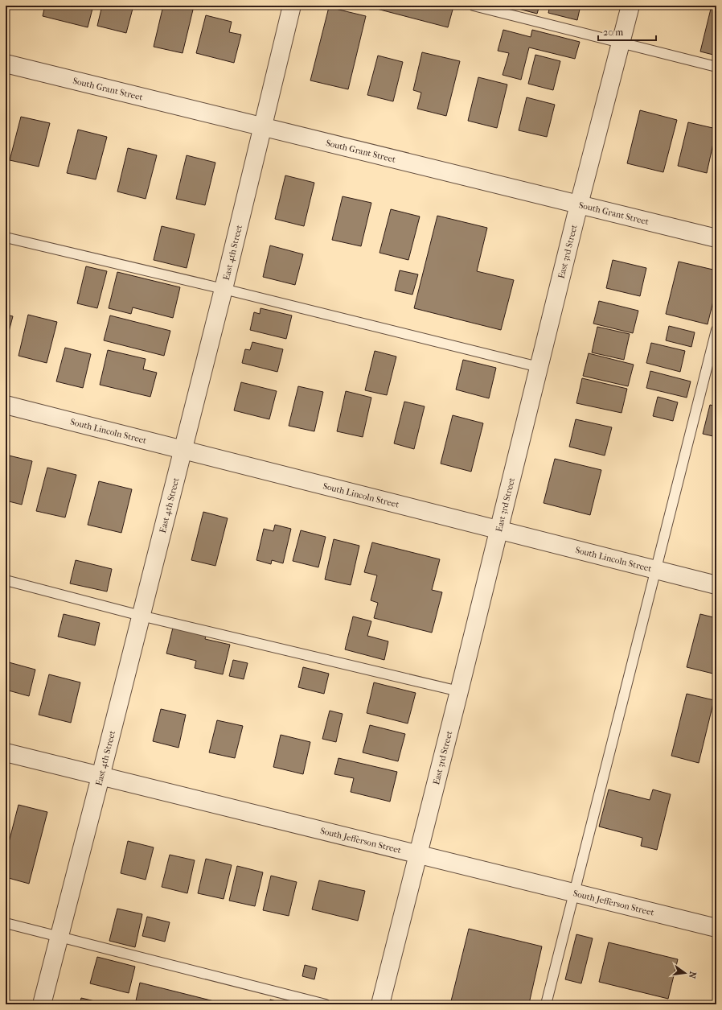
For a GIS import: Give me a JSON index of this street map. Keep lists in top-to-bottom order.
{
  "streets": {
    "street": [
      "South Grant Street",
      "East 3rd Street",
      "East 4th Street",
      "South Lincoln Street",
      "South Jefferson Street"
    ]
  },
  "crossings": [
    ["South Grant Street", "East 3rd Street"],
    ["South Grant Street", "East 4th Street"],
    ["East 3rd Street", "South Lincoln Street"],
    ["East 3rd Street", "South Jefferson Street"],
    ["East 4th Street", "South Lincoln Street"],
    ["East 4th Street", "South Jefferson Street"]
  ],
  "scale_bar": "20 m",
  "north": "right"
}
